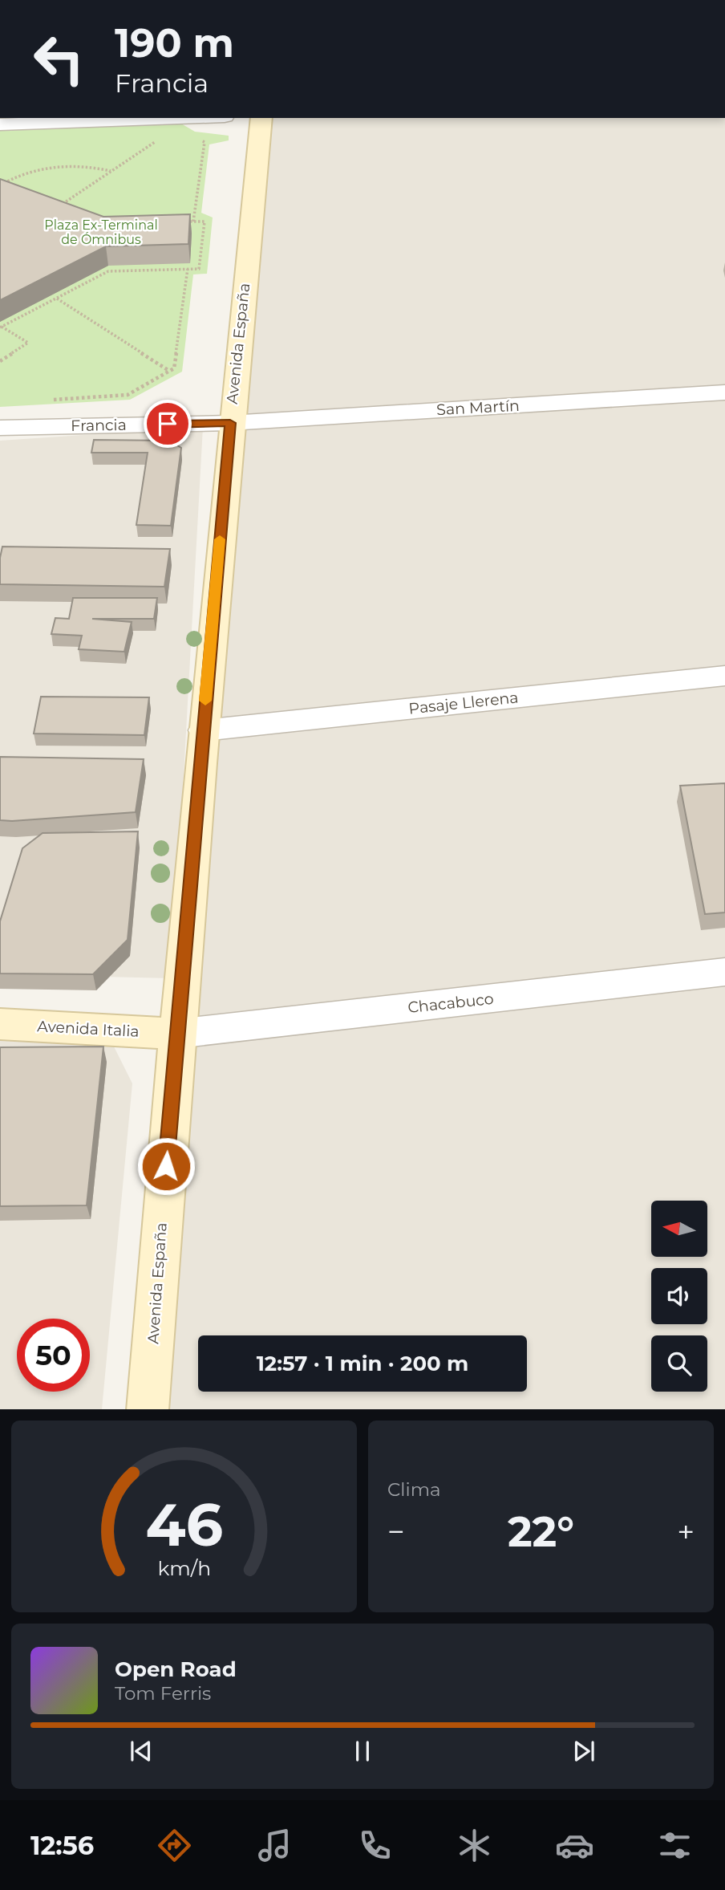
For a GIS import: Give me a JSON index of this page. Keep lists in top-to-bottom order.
{
  "streets": {
    "main road": ["Avenida España", "Avenida Italia"],
    "street": [
      "San Martín",
      "Francia",
      "Pasaje Llerena",
      "Chacabuco"
    ]
  },
  "crossings": [
    ["Avenida España", "San Martín"],
    ["Avenida España", "Francia"],
    ["Avenida España", "Pasaje Llerena"],
    ["Avenida España", "Chacabuco"],
    ["Avenida España", "Avenida Italia"],
    ["San Martín", "Francia"],
    ["Chacabuco", "Avenida Italia"]
  ],
  "parks": ["Plaza Ex-Terminal de Ómnibus"],
  "north": "left",
  "page": {
    "turn": ["190 m", "Francia"],
    "limit": "50",
    "trip": "12:57 · 1 min · 200 m",
    "tile": "Clima",
    "heat": ["−", "22°", "+"],
    "song": ["Open Road", "Tom Ferris"],
    "tabs": "12:56",
    "gauge": ["46", "km/h"]
  }
}
